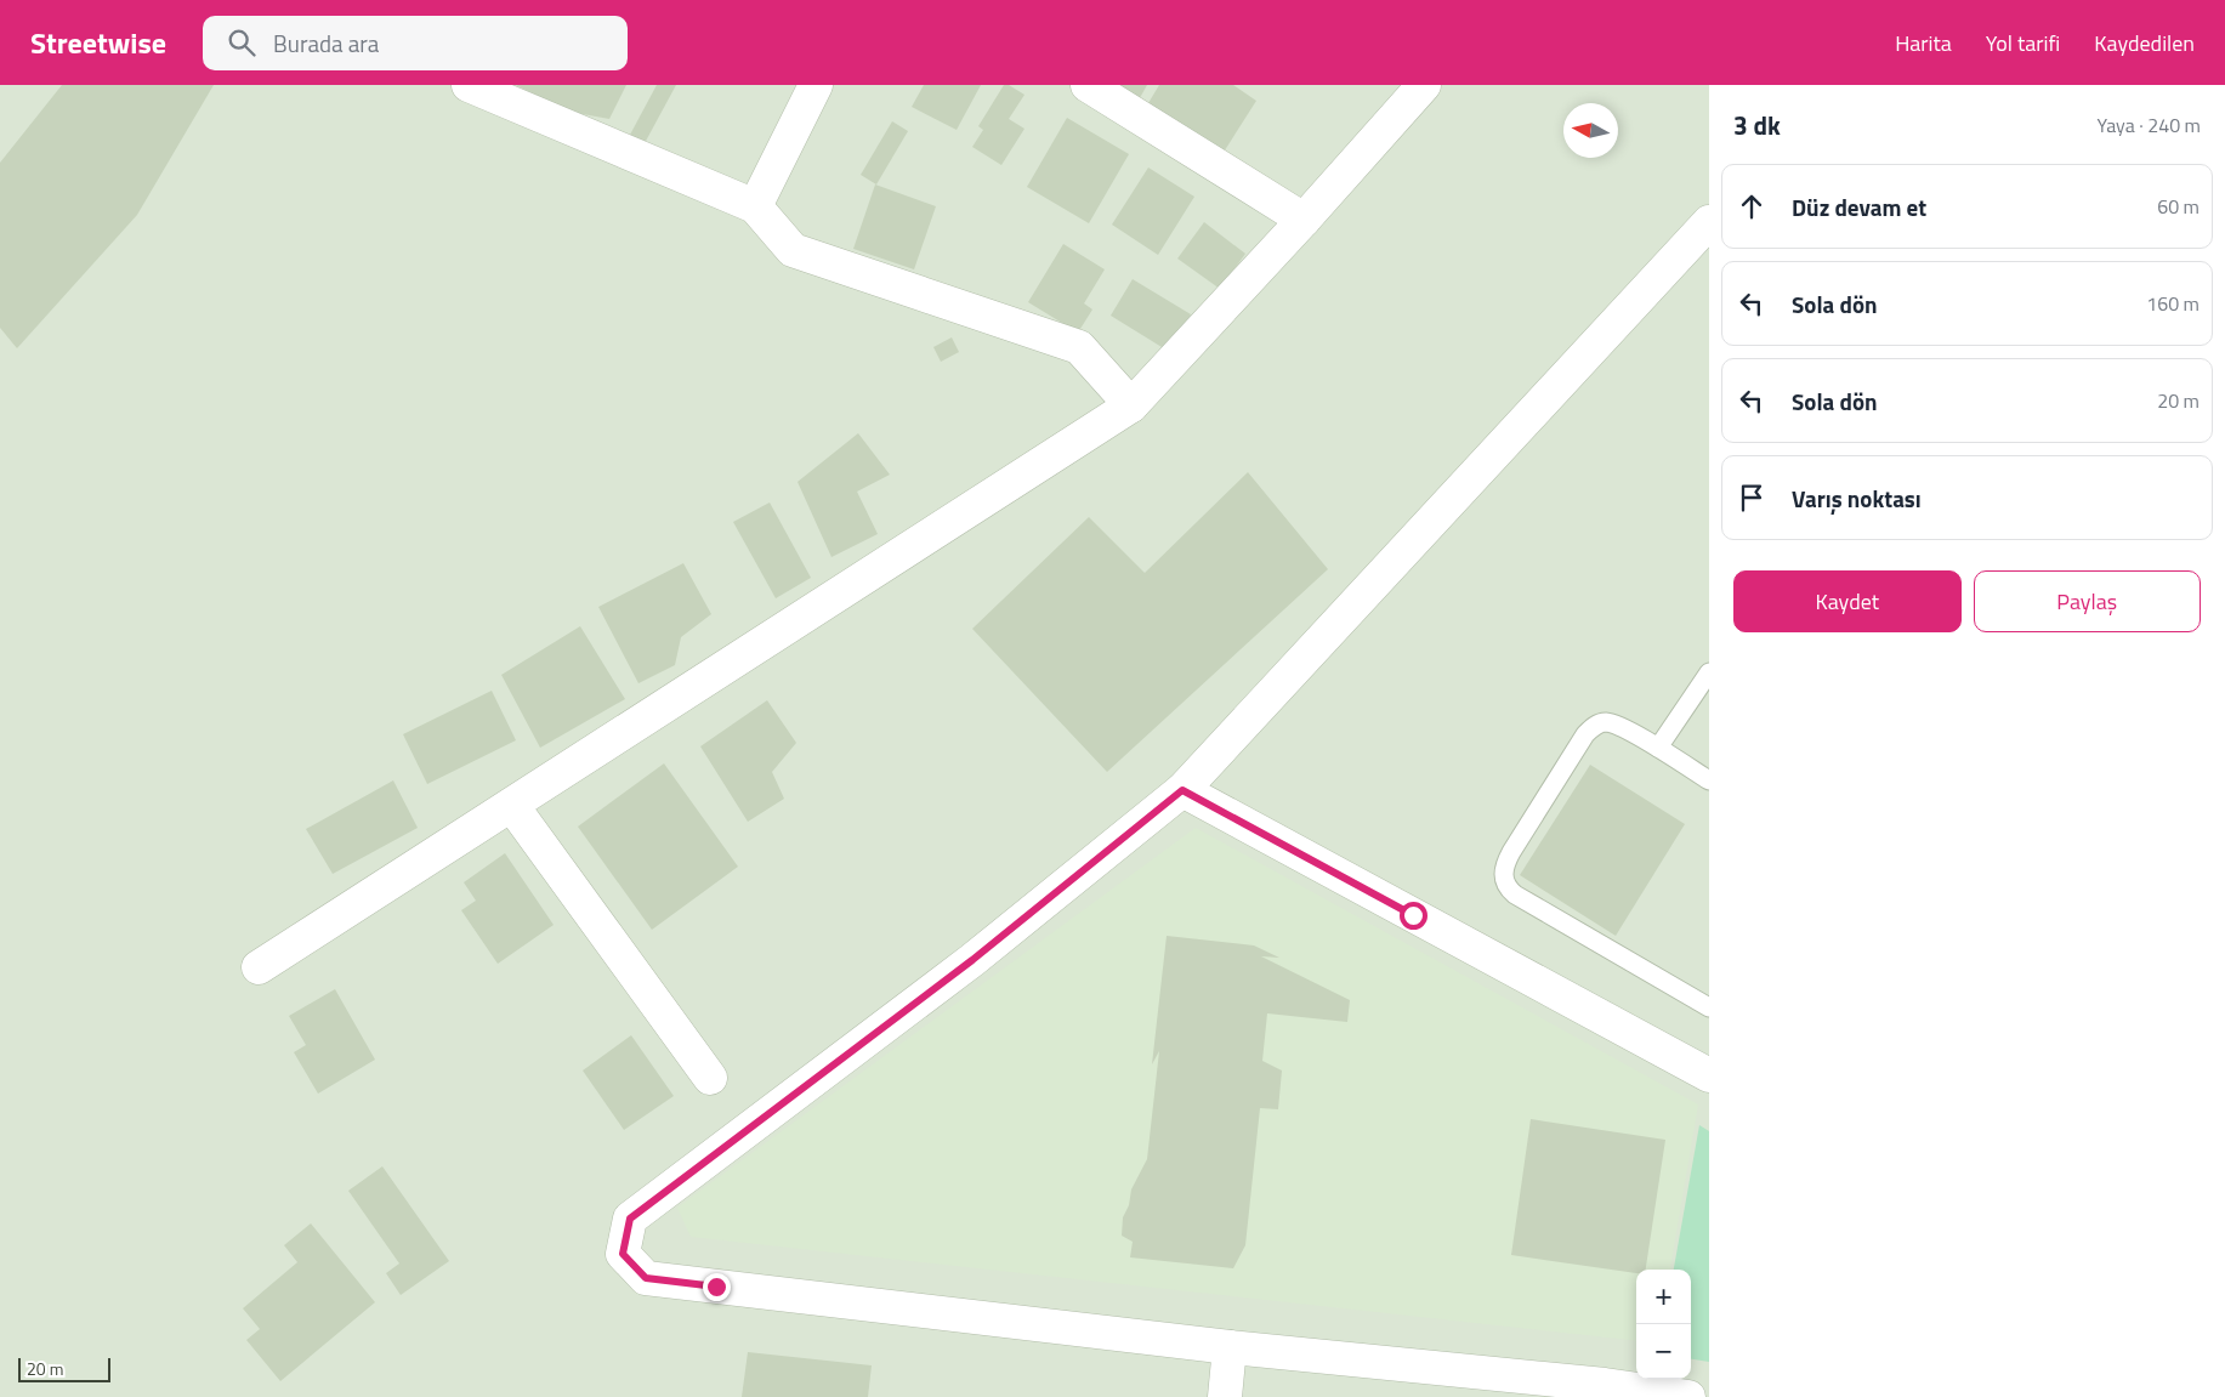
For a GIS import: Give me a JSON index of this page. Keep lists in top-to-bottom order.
{
  "scale_bar": "20 m",
  "north": "left",
  "page": {
    "header": "Streetwise",
    "search": "Burada ara",
    "nav": ["Harita", "Yol tarifi", "Kaydedilen"],
    "heading": ["3 dk", "Yaya · 240 m"],
    "list": [
      ["Düz devam et", "60 m"],
      ["Sola dön", "160 m"],
      ["Sola dön", "20 m"],
      "Varış noktası"
    ],
    "buttons": ["Kaydet", "Paylaş"],
    "map_buttons": ["+", "−"],
    "scale": "20 m"
  }
}
